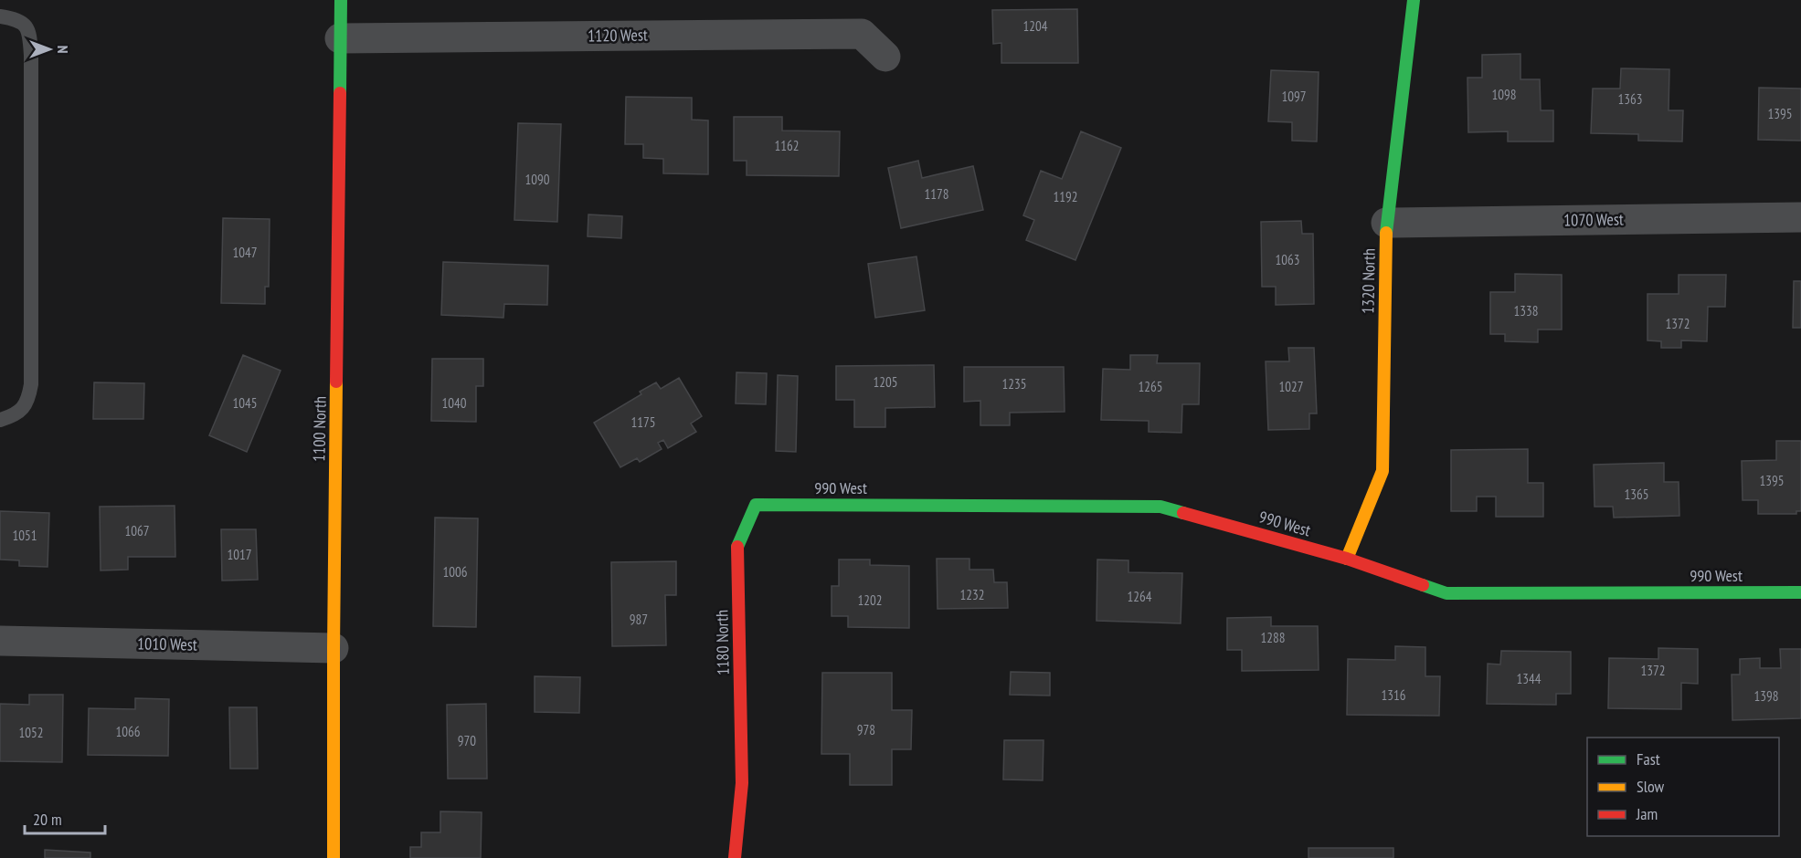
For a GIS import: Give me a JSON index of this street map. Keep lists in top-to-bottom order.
{
  "streets": {
    "street": [
      "1120 West",
      "1070 West",
      "1320 North",
      "1100 North",
      "990 West",
      "1180 North",
      "1010 West"
    ]
  },
  "crossings": [
    ["1120 West", "1100 North"],
    ["1070 West", "1320 North"],
    ["1320 North", "990 West"],
    ["1100 North", "1010 West"],
    ["990 West", "1180 North"]
  ],
  "house_numbers": [
    "1204",
    "1098",
    "1097",
    "1363",
    "1395",
    "1162",
    "1090",
    "1178",
    "1192",
    "1047",
    "1063",
    "1338",
    "1372",
    "1205",
    "1235",
    "1265",
    "1027",
    "1045",
    "1040",
    "1175",
    "1395",
    "1365",
    "1067",
    "1051",
    "1017",
    "1006",
    "1232",
    "1264",
    "1202",
    "987",
    "1288",
    "1372",
    "1344",
    "1316",
    "1398",
    "978",
    "1066",
    "1052",
    "970"
  ],
  "legend": ["Fast", "Slow", "Jam"],
  "scale_bar": "20 m",
  "north": "right"
}
